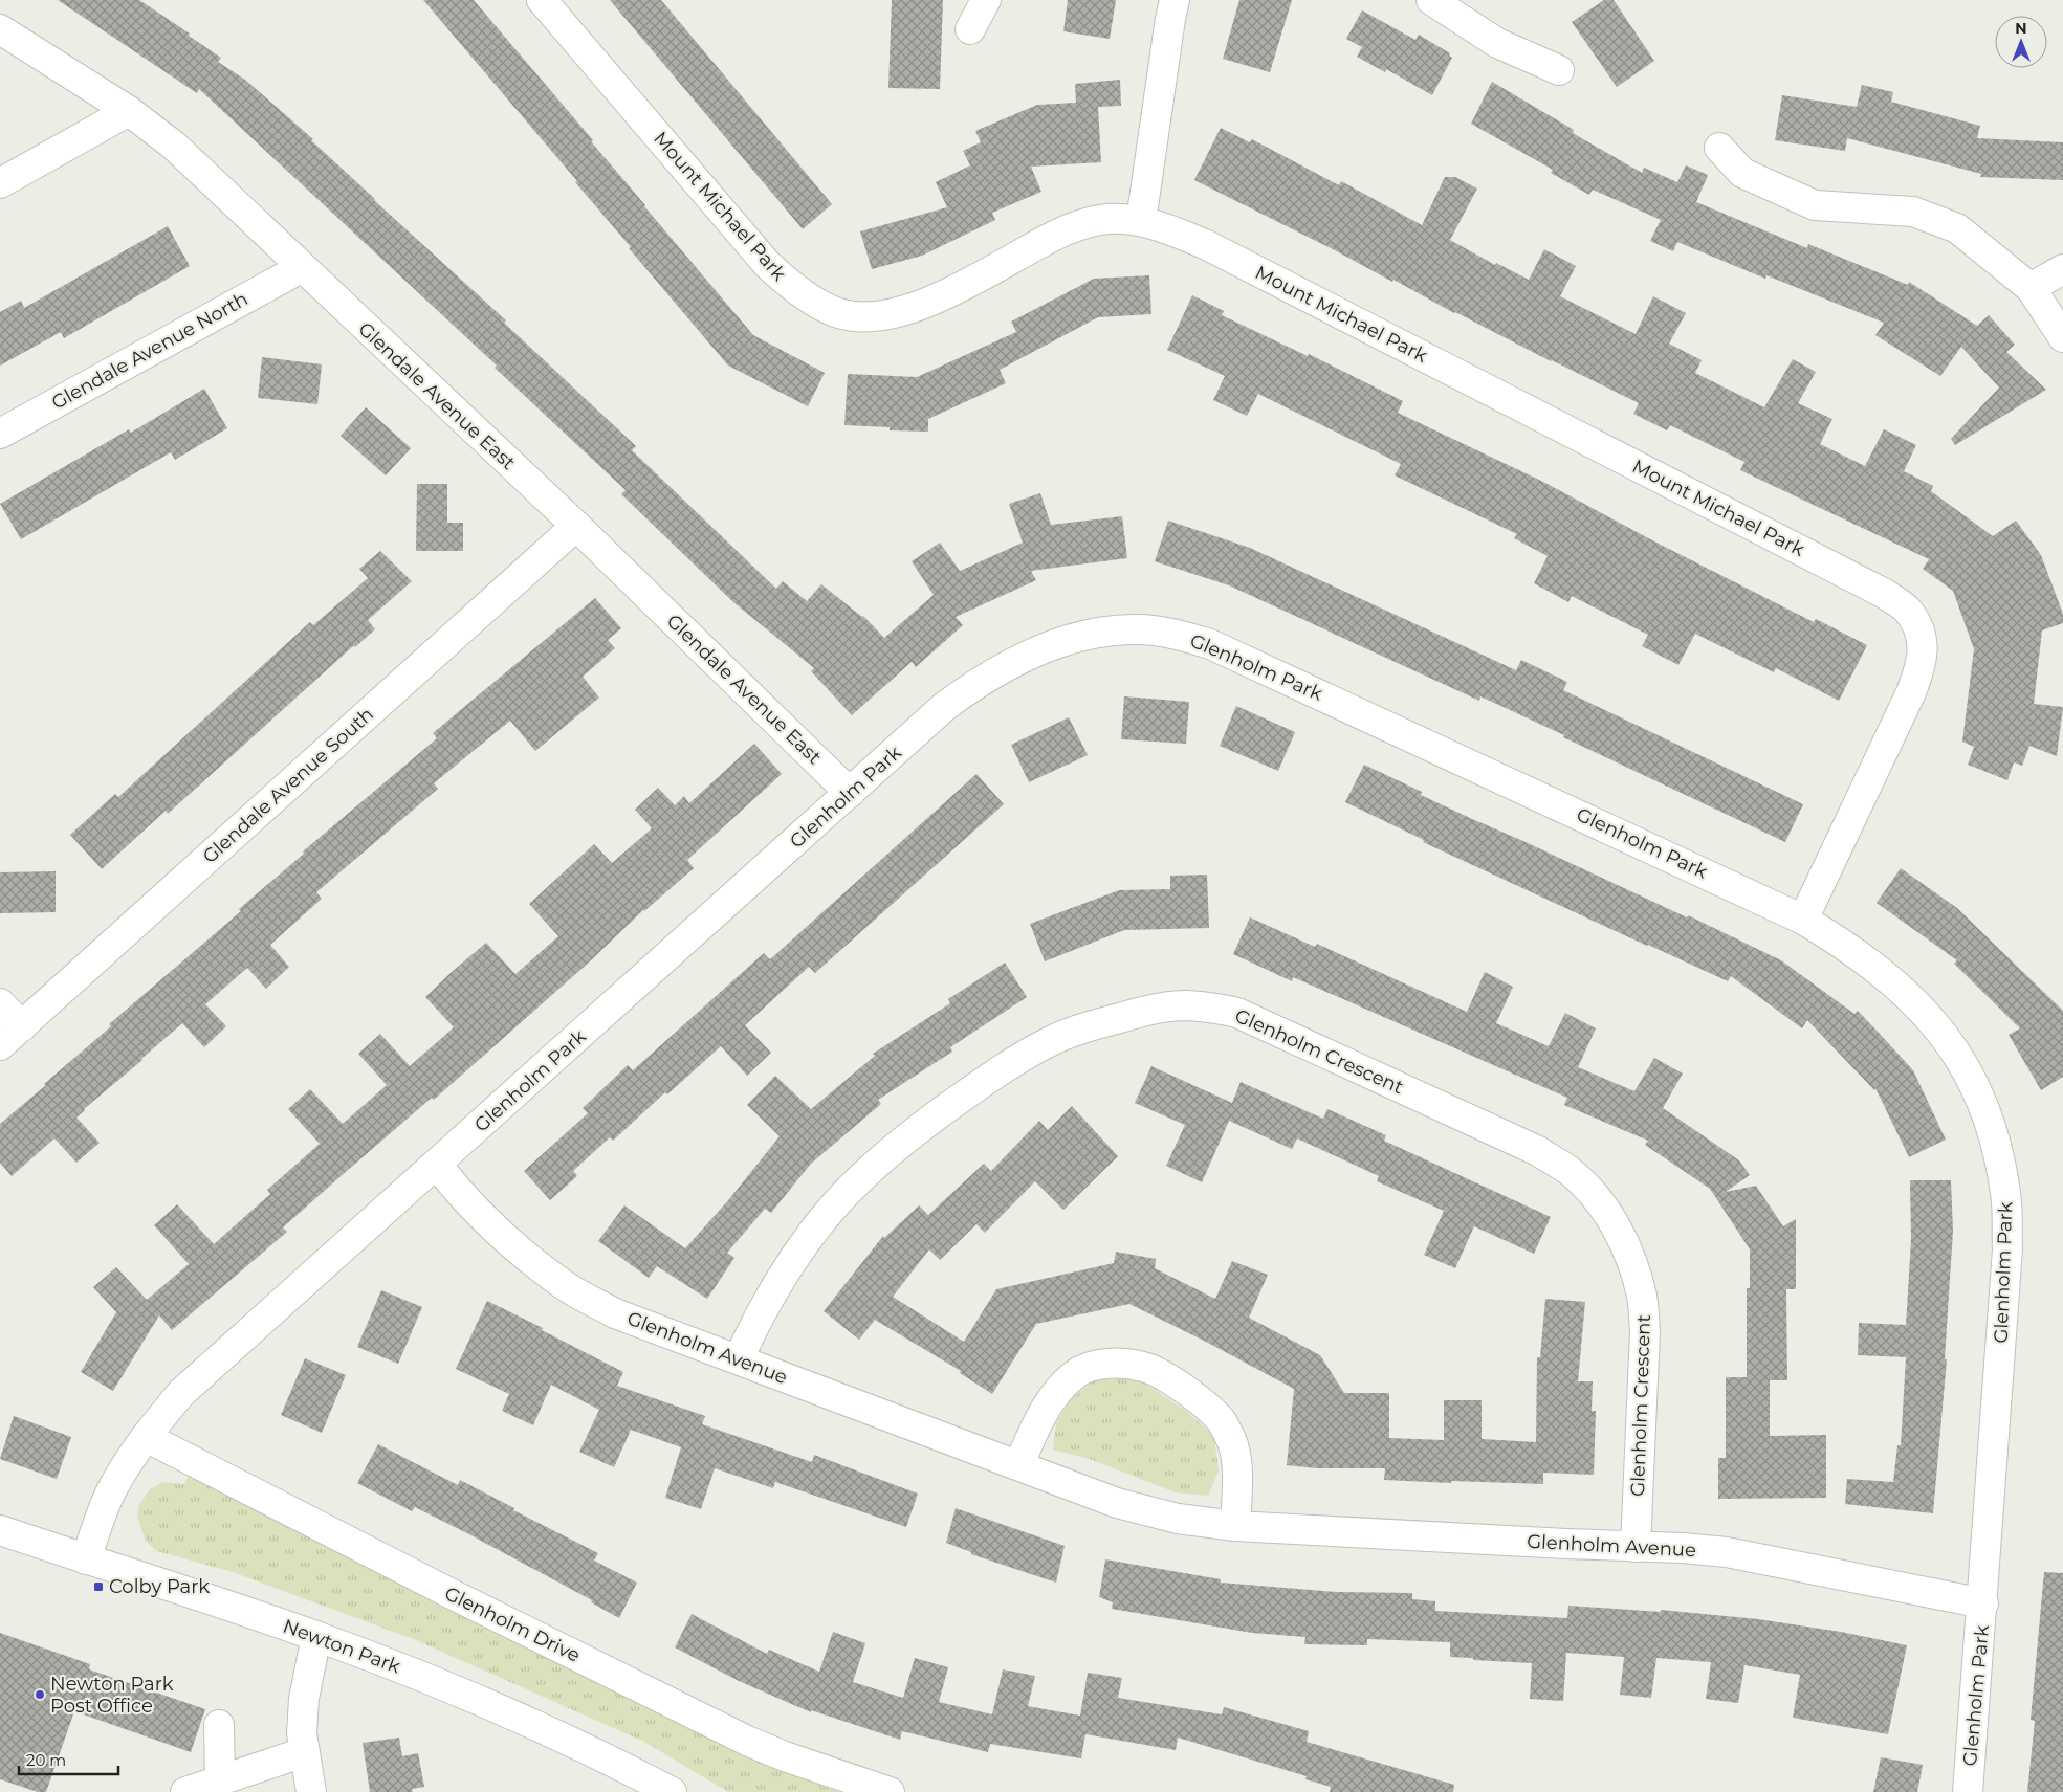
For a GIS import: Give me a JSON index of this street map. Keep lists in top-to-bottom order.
{
  "streets": {
    "street": [
      "Mount Michael Park",
      "Glendale Avenue North",
      "Glendale Avenue East",
      "Glenholm Park",
      "Glendale Avenue South",
      "Glenholm Crescent",
      "Glenholm Avenue",
      "Glenholm Drive",
      "Newton Park"
    ]
  },
  "crossings": [
    ["Mount Michael Park", "Glenholm Park"],
    ["Glendale Avenue North", "Glendale Avenue East"],
    ["Glendale Avenue East", "Glenholm Park"],
    ["Glendale Avenue East", "Glendale Avenue South"],
    ["Glenholm Park", "Glenholm Avenue"],
    ["Glenholm Park", "Glenholm Drive"],
    ["Glenholm Park", "Newton Park"],
    ["Glenholm Crescent", "Glenholm Avenue"]
  ],
  "places": {
    "transit": ["Colby Park"],
    "other": ["Newton Park Post Office"]
  },
  "scale_bar": "20 m",
  "north": "top"
}
